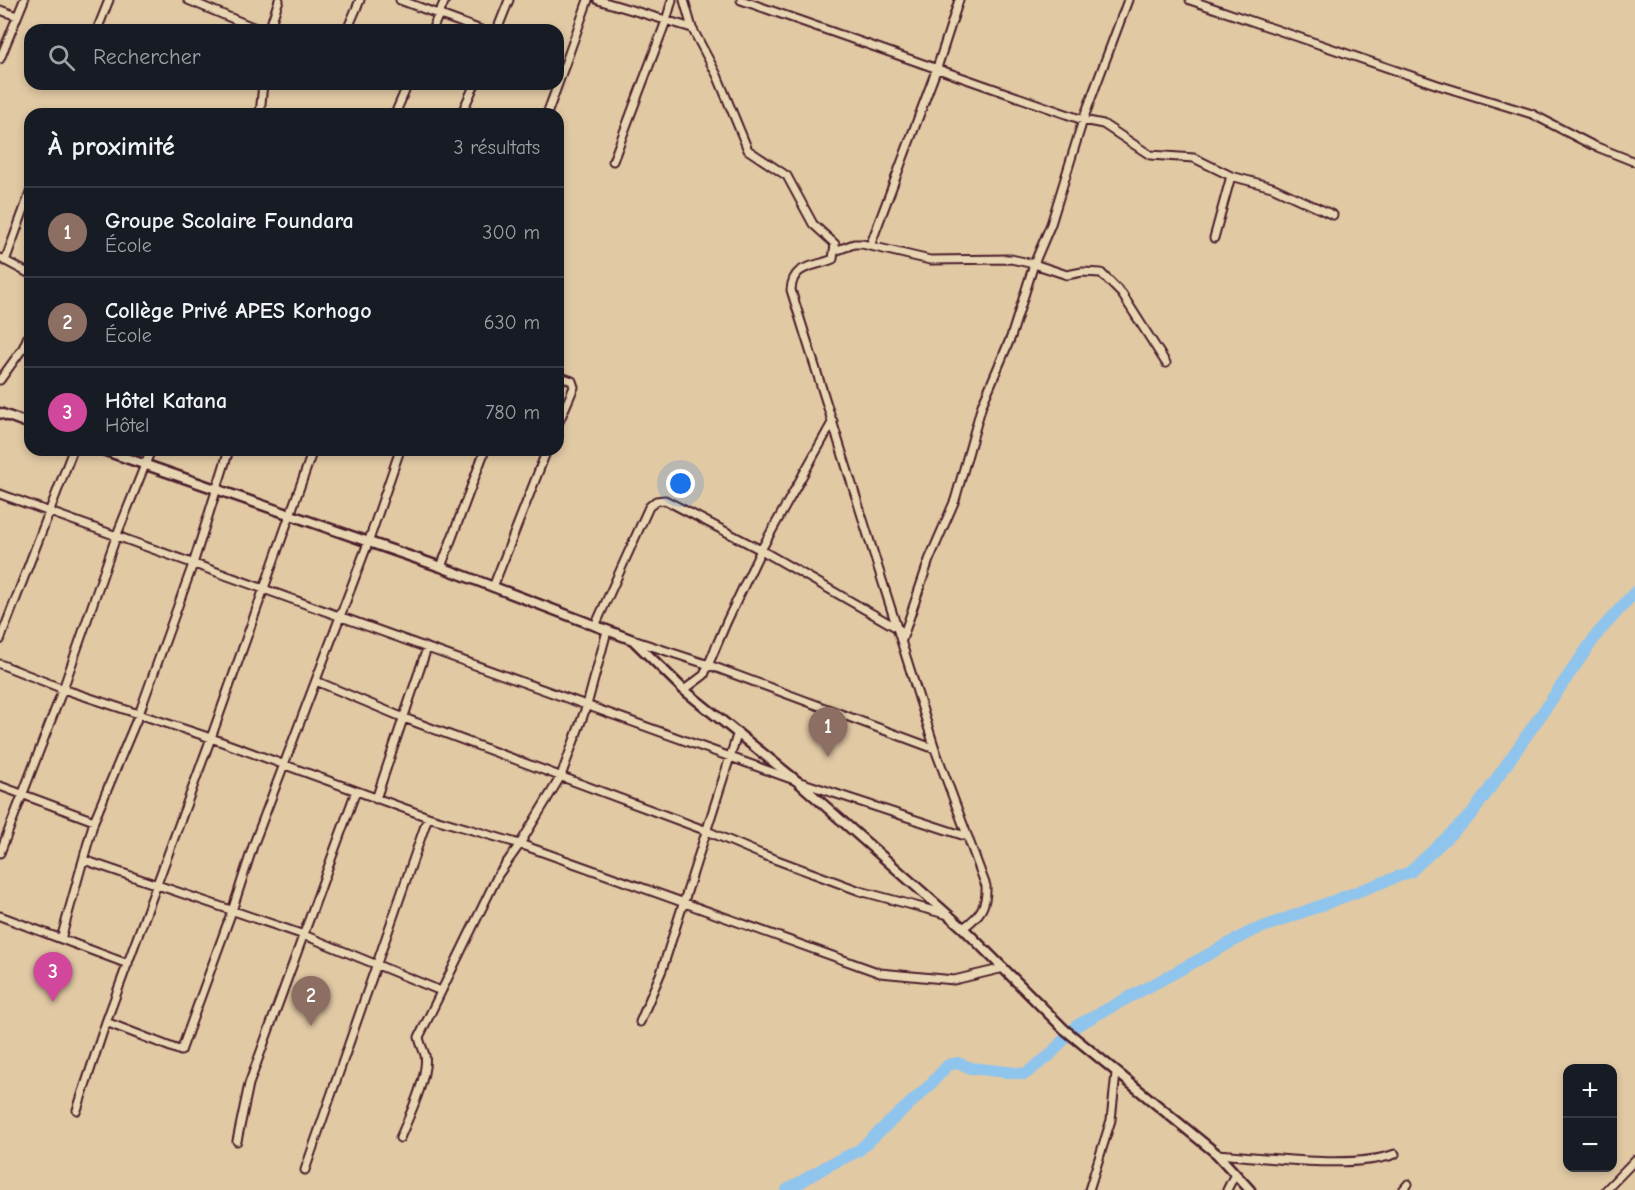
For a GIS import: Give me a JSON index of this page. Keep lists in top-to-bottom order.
{
  "page": {
    "search": "Rechercher",
    "heading": ["À proximité", "3 résultats"],
    "list": [
      {
        "mark": "1",
        "name": "Groupe Scolaire Foundara",
        "note": "École",
        "value": "300 m"
      },
      {
        "mark": "2",
        "name": "Collège Privé APES Korhogo",
        "note": "École",
        "value": "630 m"
      },
      {
        "mark": "3",
        "name": "Hôtel Katana",
        "note": "Hôtel",
        "value": "780 m"
      }
    ],
    "pins": ["1", "3", "2"],
    "map_buttons": ["+", "−"]
  }
}
